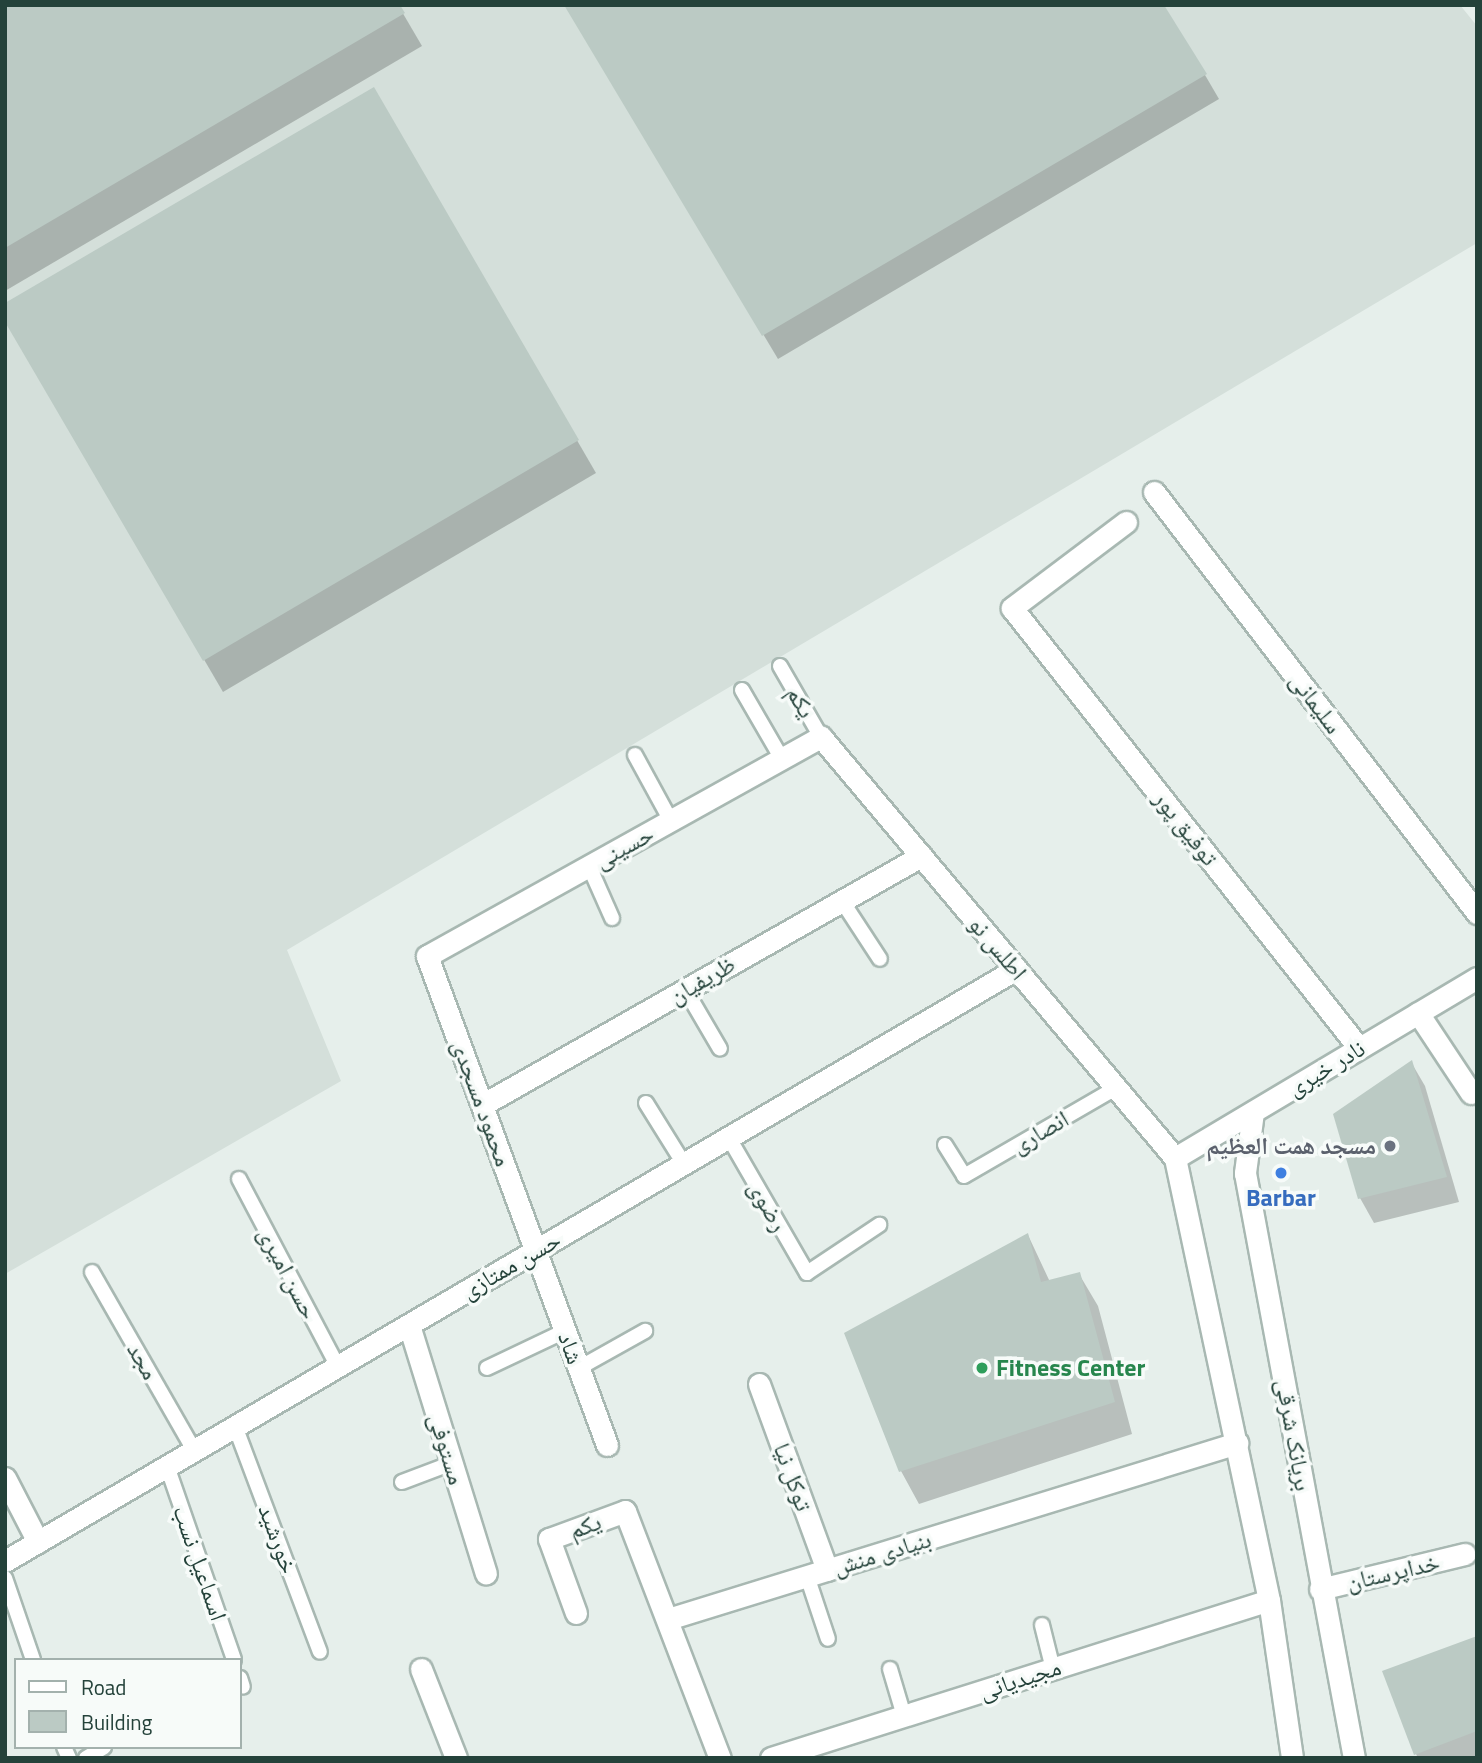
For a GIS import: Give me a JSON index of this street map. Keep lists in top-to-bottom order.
{
  "streets": {
    "street": [
      "یکم",
      "سلیمانی",
      "توفیق پور",
      "حسینی",
      "اطلس نو",
      "ظریفیان",
      "نادر خیری",
      "محمود مسجدی",
      "حسن ممتازی",
      "شاد",
      "بریانک شرقی",
      "مستوفی",
      "توکل نیا",
      "بنیادی منش",
      "خداپرستان",
      "مجیدیانی"
    ],
    "lane": [
      "انصاری",
      "رضوی",
      "حسن امیری",
      "مجد",
      "خورشید",
      "اسماعیل نسب"
    ]
  },
  "crossings": [
    ["یکم", "حسینی"],
    ["یکم", "اطلس نو"],
    ["یکم", "بنیادی منش"],
    ["توفیق پور", "نادر خیری"],
    ["حسینی", "اطلس نو"],
    ["حسینی", "محمود مسجدی"],
    ["اطلس نو", "ظریفیان"],
    ["اطلس نو", "نادر خیری"],
    ["اطلس نو", "انصاری"],
    ["اطلس نو", "حسن ممتازی"],
    ["ظریفیان", "محمود مسجدی"],
    ["نادر خیری", "بریانک شرقی"],
    ["محمود مسجدی", "حسن ممتازی"],
    ["محمود مسجدی", "شاد"],
    ["رضوی", "حسن ممتازی"],
    ["حسن ممتازی", "حسن امیری"],
    ["حسن ممتازی", "شاد"],
    ["حسن ممتازی", "مجد"],
    ["حسن ممتازی", "مستوفی"],
    ["حسن ممتازی", "خورشید"],
    ["حسن ممتازی", "اسماعیل نسب"],
    ["بریانک شرقی", "خداپرستان"],
    ["توکل نیا", "بنیادی منش"]
  ],
  "places": ["مسجد همت العظیم", "Barbar", "Fitness Center"],
  "legend": ["Road", "Building"]
}
